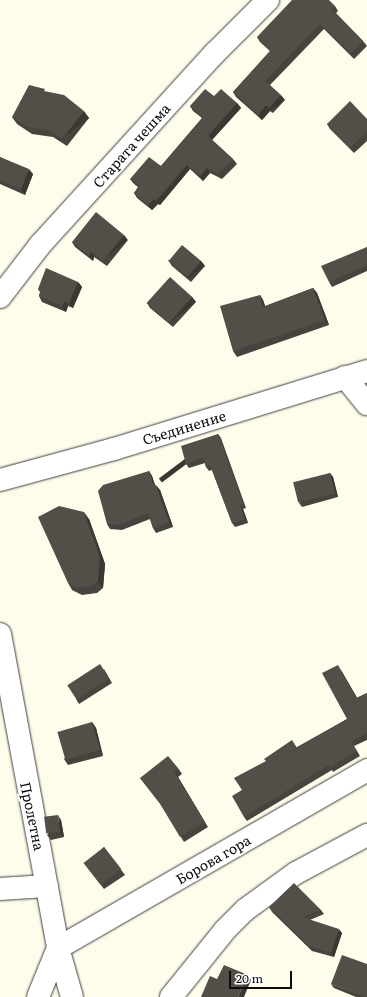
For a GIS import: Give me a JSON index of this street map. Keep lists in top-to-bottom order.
{
  "streets": {
    "street": [
      "Старата чешма",
      "Съединение",
      "Пролетна",
      "Борова гора"
    ]
  },
  "crossings": [
    ["Пролетна", "Борова гора"]
  ],
  "scale_bar": "20 m"
}
